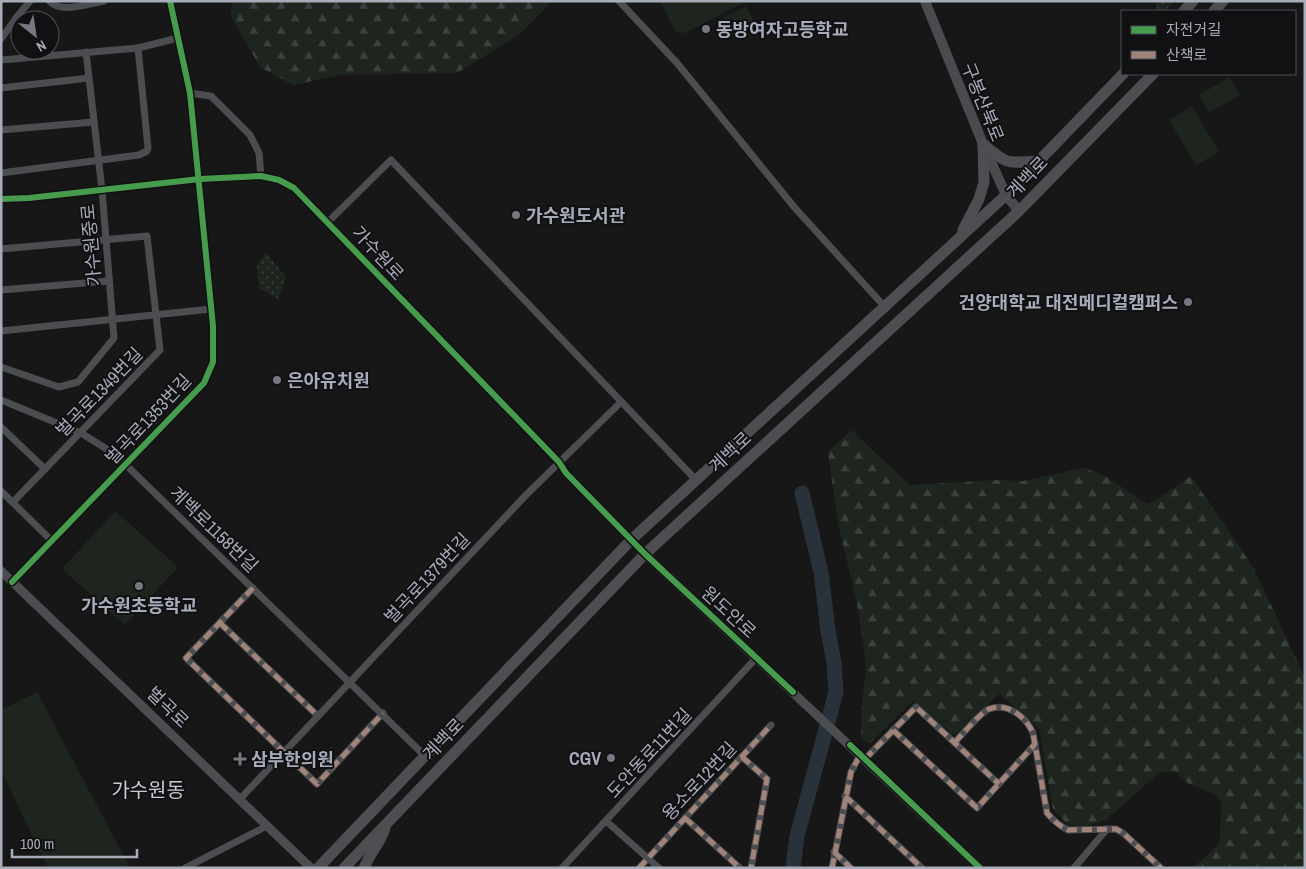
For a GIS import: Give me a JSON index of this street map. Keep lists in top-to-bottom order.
{
  "streets": {
    "main road": ["구봉산북로", "계백로"],
    "street": [
      "가수원중로",
      "가수원로",
      "벌곡로1349번길",
      "벌곡로1353번길",
      "계백로1158번길",
      "벌곡로1379번길",
      "원도안로",
      "벌곡로",
      "도안동로11번길",
      "용소로12번길"
    ]
  },
  "crossings": [
    ["구봉산북로", "계백로"],
    ["계백로", "가수원로"],
    ["계백로", "계백로1158번길"],
    ["계백로", "원도안로"],
    ["가수원중로", "가수원로"],
    ["가수원중로", "벌곡로1349번길"],
    ["가수원로", "벌곡로1353번길"],
    ["가수원로", "벌곡로1379번길"],
    ["가수원로", "원도안로"],
    ["벌곡로1349번길", "계백로1158번길"],
    ["벌곡로1353번길", "계백로1158번길"],
    ["벌곡로1353번길", "벌곡로"],
    ["계백로1158번길", "벌곡로1379번길"],
    ["벌곡로1379번길", "벌곡로"],
    ["원도안로", "도안동로11번길"]
  ],
  "districts": ["가수원동"],
  "places": {
    "other": [
      "동방여자고등학교",
      "가수원도서관",
      "건양대학교 대전메디컬캠퍼스",
      "은아유치원",
      "가수원초등학교",
      "CGV"
    ],
    "health": ["삼부한의원"]
  },
  "legend": ["자전거길", "산책로"],
  "scale_bar": "100 m",
  "north": "bottom right"
}
